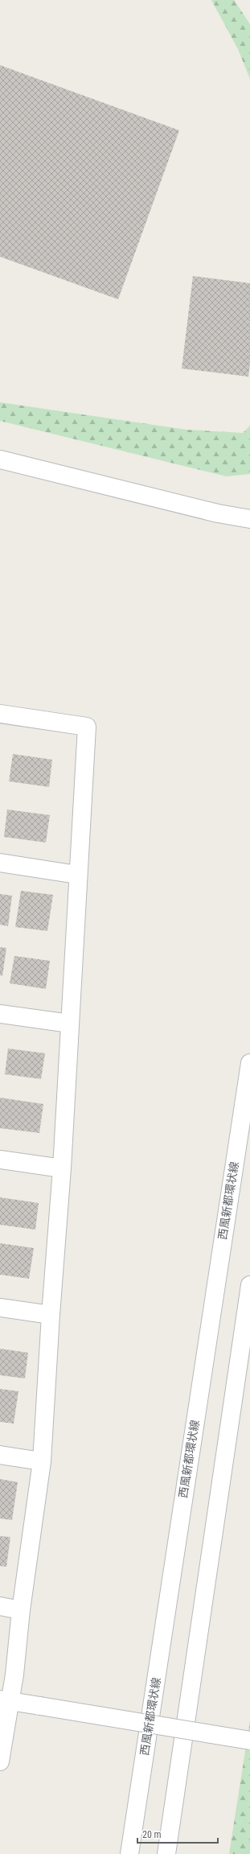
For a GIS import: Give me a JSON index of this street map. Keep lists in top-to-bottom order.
{
  "streets": {
    "street": ["西風新都環状線"]
  },
  "scale_bar": "20 m"
}
